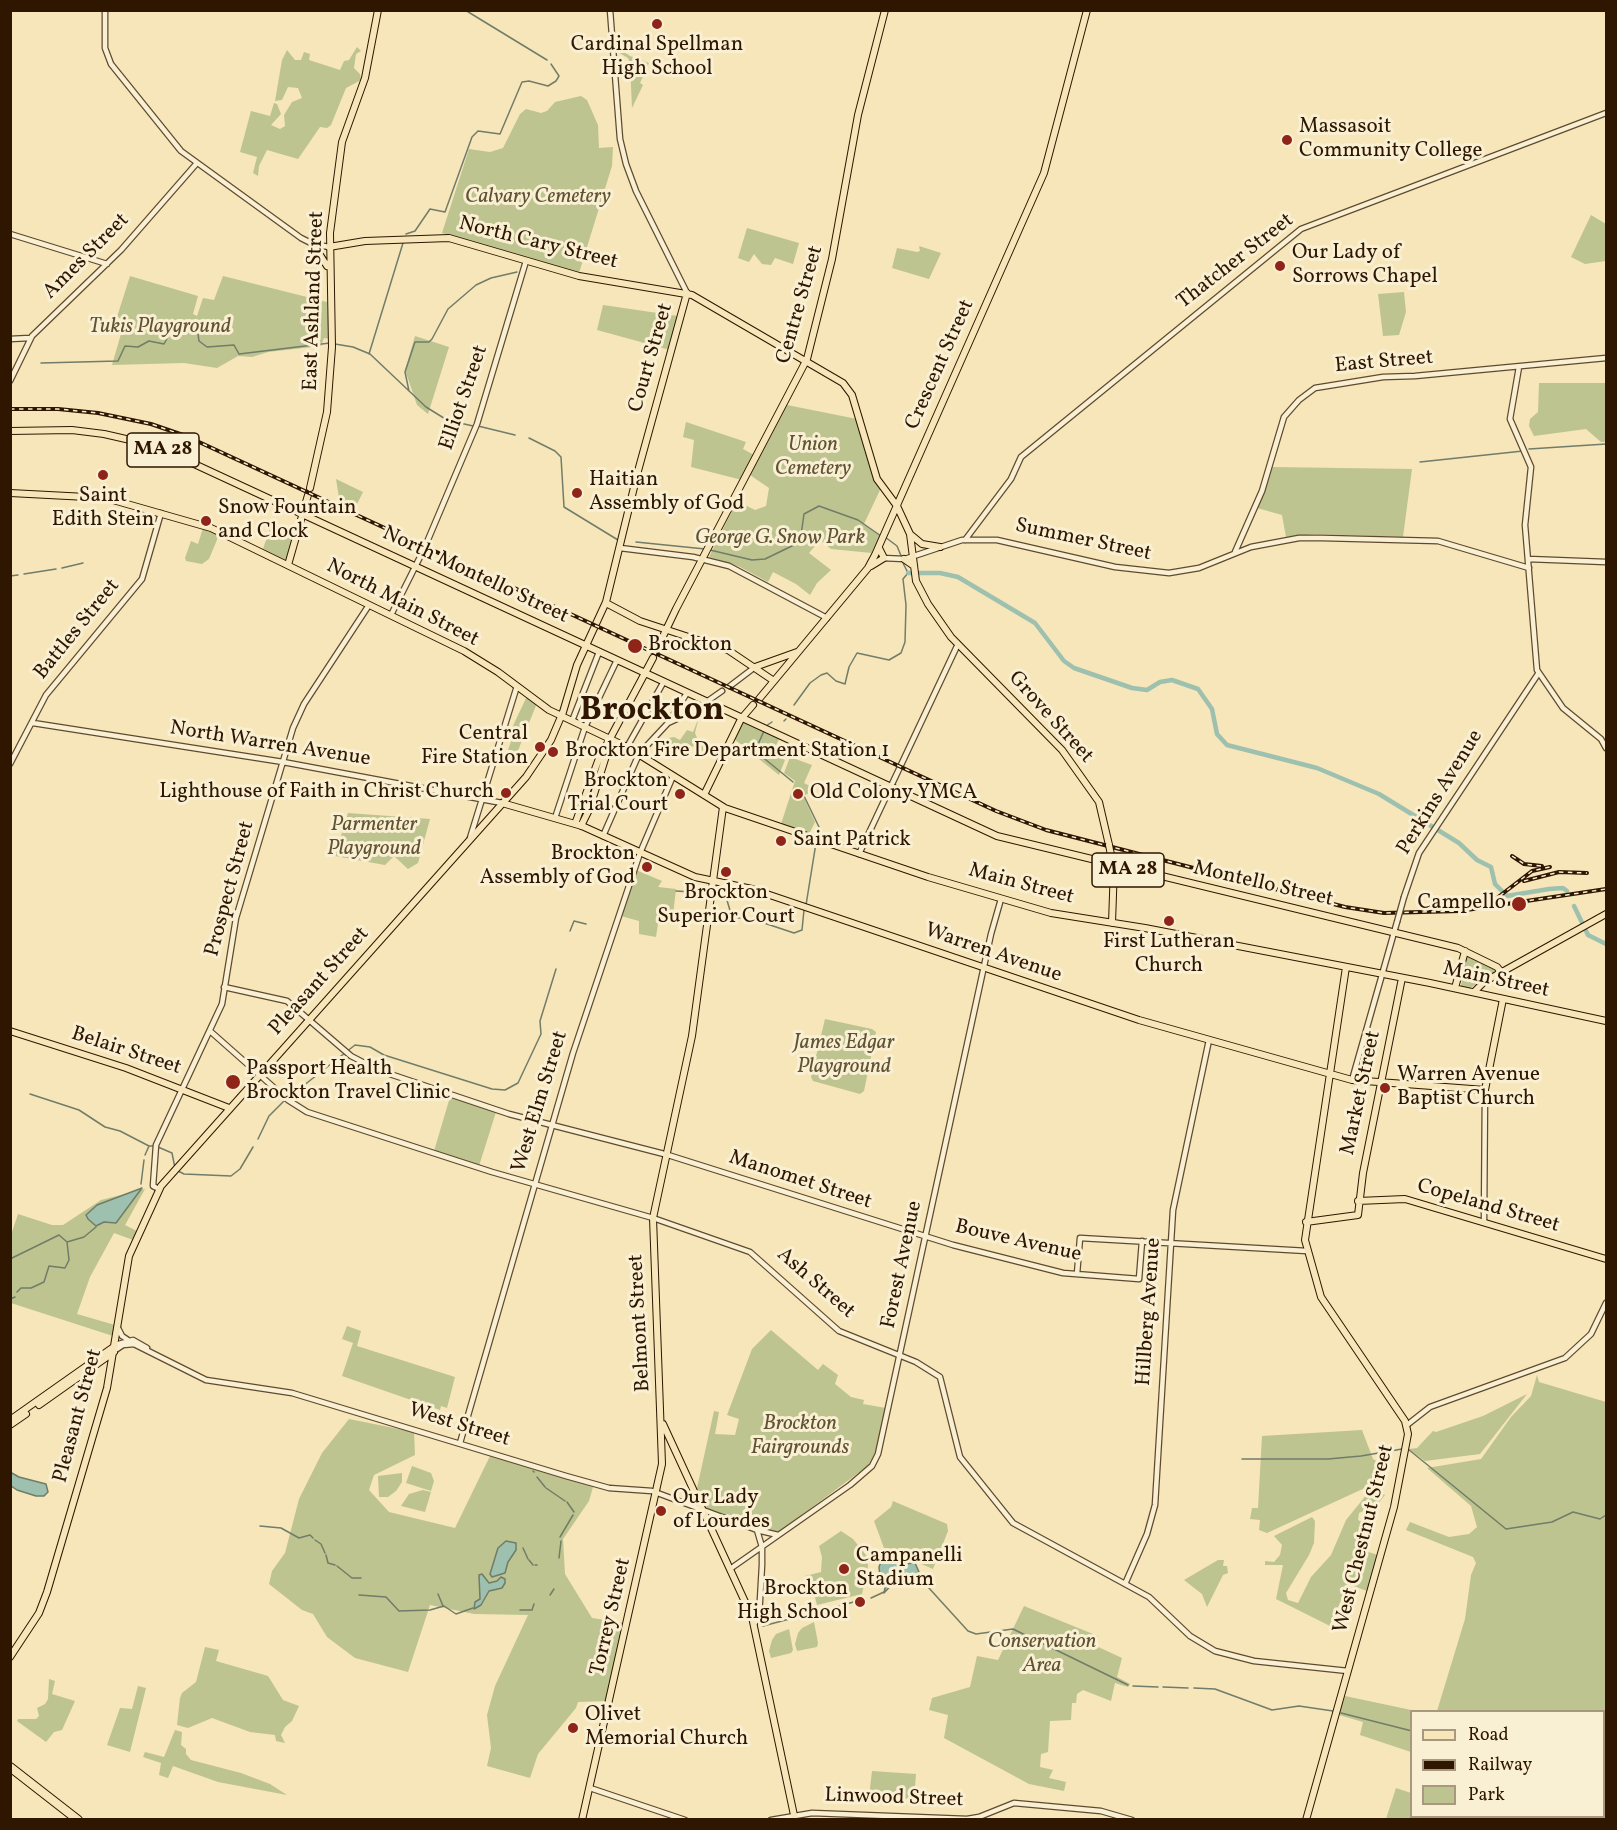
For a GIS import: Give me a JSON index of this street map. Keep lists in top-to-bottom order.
{
  "streets": {
    "main road": [
      "North Cary Street",
      "East Ashland Street",
      "Centre Street",
      "Court Street",
      "Crescent Street",
      "MA 28",
      "North Montello Street",
      "North Main Street",
      "Grove Street",
      "Main Street",
      "Montello Street",
      "Warren Avenue",
      "Pleasant Street",
      "Belair Street",
      "Market Street",
      "Copeland Street",
      "Belmont Street",
      "West Chestnut Street",
      "Torrey Street"
    ],
    "street": [
      "Ames Street",
      "Thatcher Street",
      "East Street",
      "Elliot Street",
      "Summer Street",
      "Battles Street",
      "North Warren Avenue",
      "Perkins Avenue",
      "Prospect Street",
      "West Elm Street",
      "Manomet Street",
      "Bouve Avenue",
      "Forest Avenue",
      "Ash Street",
      "Hillberg Avenue",
      "West Street",
      "Linwood Street"
    ]
  },
  "crossings": [
    ["North Cary Street", "Ames Street"],
    ["North Cary Street", "East Ashland Street"],
    ["North Cary Street", "Centre Street"],
    ["North Cary Street", "Court Street"],
    ["North Cary Street", "Elliot Street"],
    ["North Cary Street", "Grove Street"],
    ["Thatcher Street", "Summer Street"],
    ["East Ashland Street", "North Montello Street"],
    ["East Ashland Street", "North Main Street"],
    ["Centre Street", "Grove Street"],
    ["Centre Street", "Main Street"],
    ["Centre Street", "Montello Street"],
    ["Centre Street", "Warren Avenue"],
    ["Court Street", "North Montello Street"],
    ["Court Street", "North Main Street"],
    ["Court Street", "Main Street"],
    ["Court Street", "Montello Street"],
    ["Court Street", "Pleasant Street"],
    ["East Street", "Summer Street"],
    ["Crescent Street", "Summer Street"],
    ["Crescent Street", "Grove Street"],
    ["Summer Street", "Grove Street"],
    ["North Montello Street", "Montello Street"],
    ["North Main Street", "Battles Street"],
    ["North Main Street", "Main Street"],
    ["North Main Street", "Prospect Street"],
    ["North Main Street", "Pleasant Street"],
    ["Battles Street", "North Warren Avenue"],
    ["Grove Street", "Main Street"],
    ["Grove Street", "Montello Street"],
    ["North Warren Avenue", "Prospect Street"],
    ["North Warren Avenue", "Warren Avenue"],
    ["North Warren Avenue", "Pleasant Street"],
    ["Perkins Avenue", "Main Street"],
    ["Perkins Avenue", "Montello Street"],
    ["Perkins Avenue", "Warren Avenue"],
    ["Main Street", "Pleasant Street"],
    ["Main Street", "Market Street"],
    ["Main Street", "West Elm Street"],
    ["Main Street", "Forest Avenue"],
    ["Main Street", "Belmont Street"],
    ["Main Street", "West Chestnut Street"],
    ["Prospect Street", "Pleasant Street"],
    ["Prospect Street", "Belair Street"],
    ["Prospect Street", "Manomet Street"],
    ["Prospect Street", "Ash Street"],
    ["Warren Avenue", "Pleasant Street"],
    ["Warren Avenue", "Market Street"],
    ["Warren Avenue", "West Elm Street"],
    ["Warren Avenue", "Forest Avenue"],
    ["Warren Avenue", "Hillberg Avenue"],
    ["Warren Avenue", "Belmont Street"],
    ["Warren Avenue", "West Chestnut Street"],
    ["Pleasant Street", "Belair Street"],
    ["Pleasant Street", "Manomet Street"],
    ["Pleasant Street", "Ash Street"],
    ["Pleasant Street", "West Street"],
    ["Market Street", "Copeland Street"],
    ["Market Street", "West Chestnut Street"],
    ["West Elm Street", "Manomet Street"],
    ["West Elm Street", "Ash Street"],
    ["West Elm Street", "West Street"],
    ["Manomet Street", "Bouve Avenue"],
    ["Manomet Street", "Forest Avenue"],
    ["Manomet Street", "Belmont Street"],
    ["Bouve Avenue", "Forest Avenue"],
    ["Forest Avenue", "Ash Street"],
    ["Forest Avenue", "Belmont Street"],
    ["Forest Avenue", "West Street"],
    ["Ash Street", "Hillberg Avenue"],
    ["Ash Street", "Belmont Street"],
    ["Ash Street", "West Chestnut Street"],
    ["Belmont Street", "West Street"],
    ["Belmont Street", "Torrey Street"],
    ["Belmont Street", "Linwood Street"],
    ["West Street", "Torrey Street"]
  ],
  "districts": ["Brockton"],
  "parks": [
    "Calvary Cemetery",
    "Tukis Playground",
    "Union Cemetery",
    "George G. Snow Park",
    "Parmenter Playground",
    "James Edgar Playground",
    "Brockton Fairgrounds",
    "Conservation Area"
  ],
  "places": [
    "Cardinal Spellman High School",
    "Massasoit Community College",
    "Our Lady of Sorrows Chapel",
    "Saint Edith Stein",
    "Haitian Assembly of God",
    "Snow Fountain and Clock",
    "Brockton",
    "Central Fire Station",
    "Brockton Fire Department Station 1",
    "Lighthouse of Faith in Christ Church",
    "Brockton Trial Court",
    "Old Colony YMCA",
    "Saint Patrick",
    "Brockton Assembly of God",
    "Brockton Superior Court",
    "Campello",
    "First Lutheran Church",
    "Passport Health Brockton Travel Clinic",
    "Warren Avenue Baptist Church",
    "Our Lady of Lourdes",
    "Campanelli Stadium",
    "Brockton High School",
    "Olivet Memorial Church"
  ],
  "legend": ["Road", "Railway", "Park"]
}
